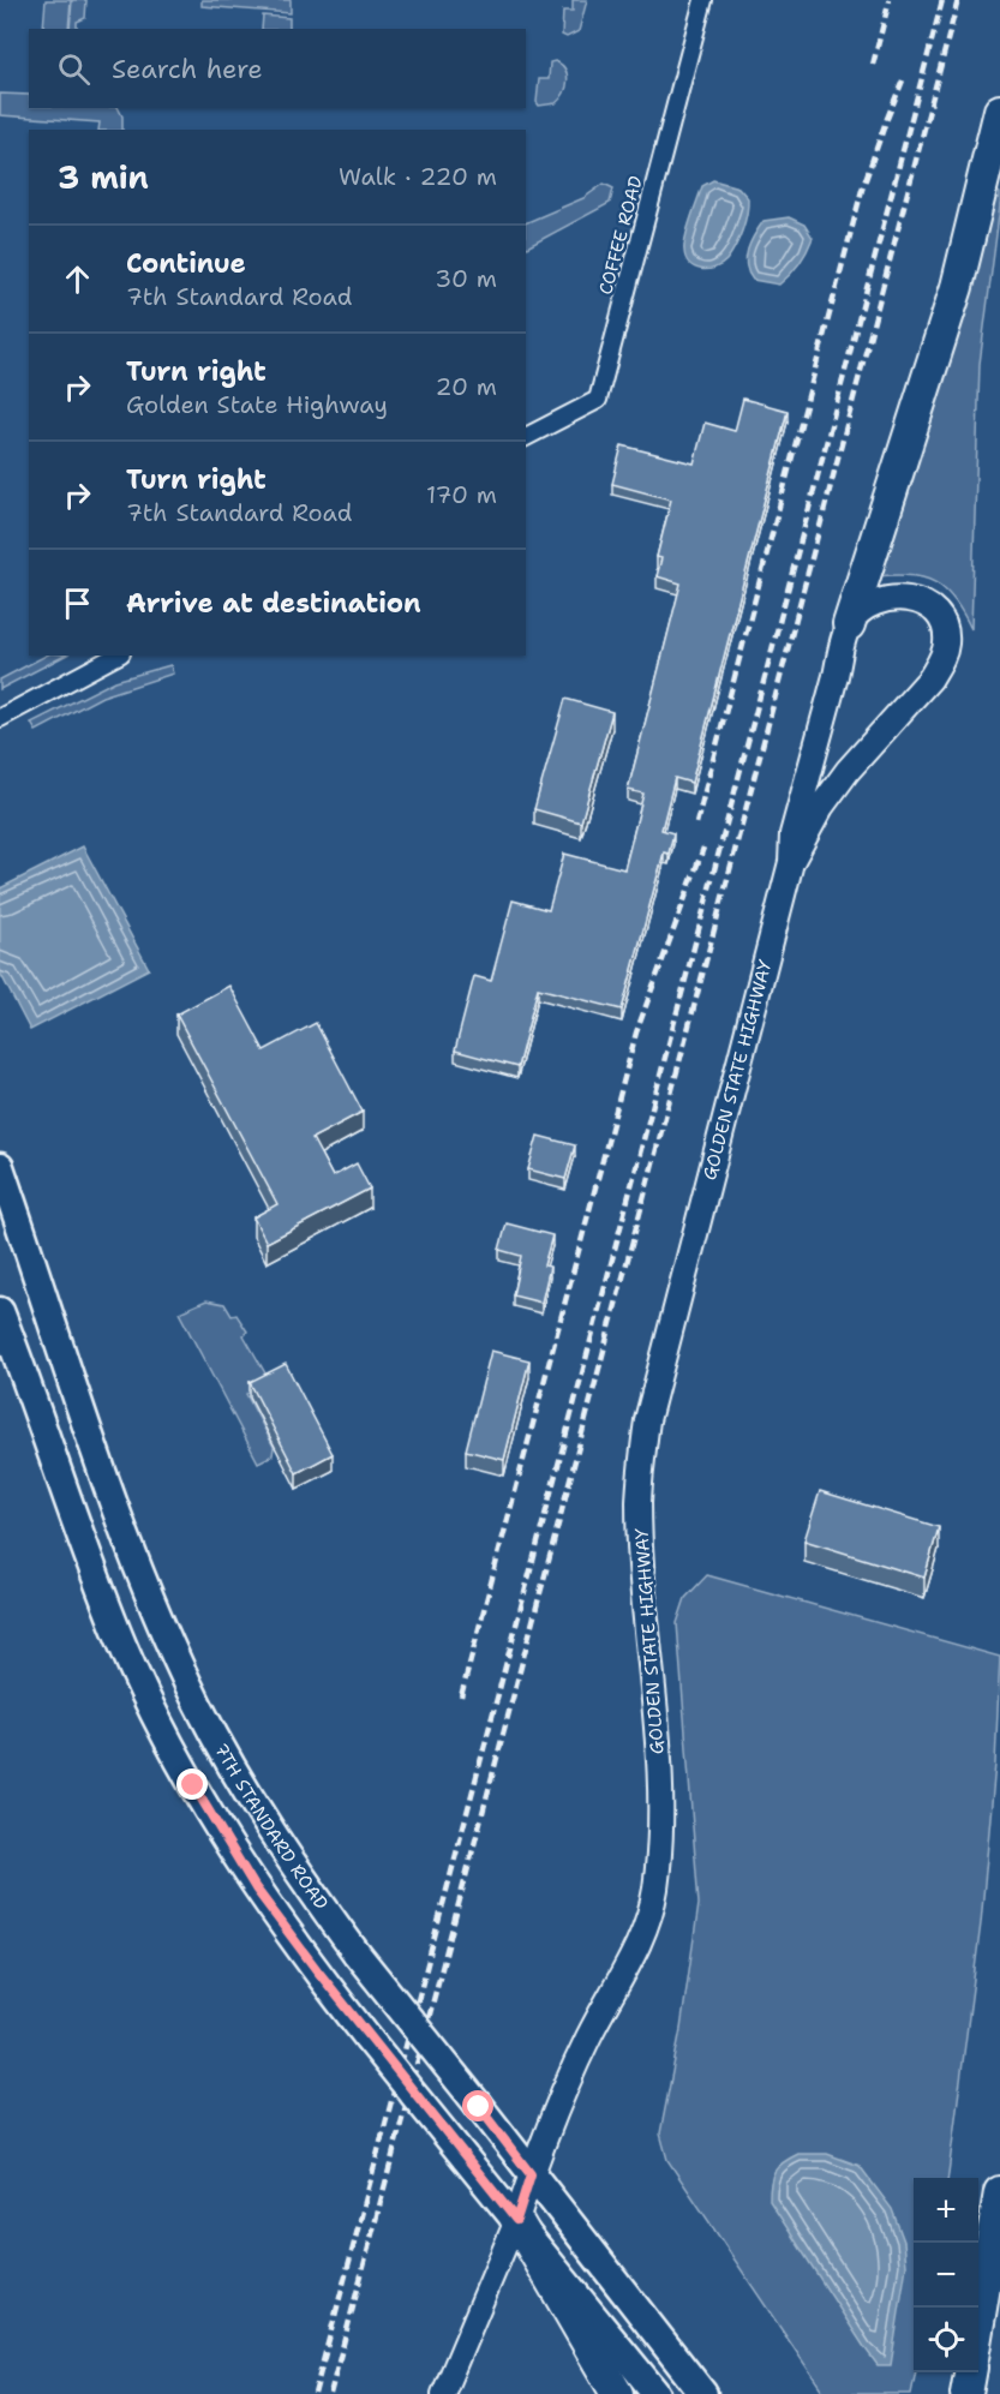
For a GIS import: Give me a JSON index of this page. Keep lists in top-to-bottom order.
{
  "streets": {
    "main road": ["GOLDEN STATE HIGHWAY", "7TH STANDARD ROAD"],
    "street": ["COFFEE ROAD"]
  },
  "crossings": [
    ["GOLDEN STATE HIGHWAY", "7TH STANDARD ROAD"]
  ],
  "page": {
    "search": "Search here",
    "heading": ["3 min", "Walk · 220 m"],
    "list": [
      ["Continue", "7th Standard Road", "30 m"],
      ["Turn right", "Golden State Highway", "20 m"],
      ["Turn right", "7th Standard Road", "170 m"],
      "Arrive at destination"
    ],
    "map_buttons": ["+", "−"]
  }
}
